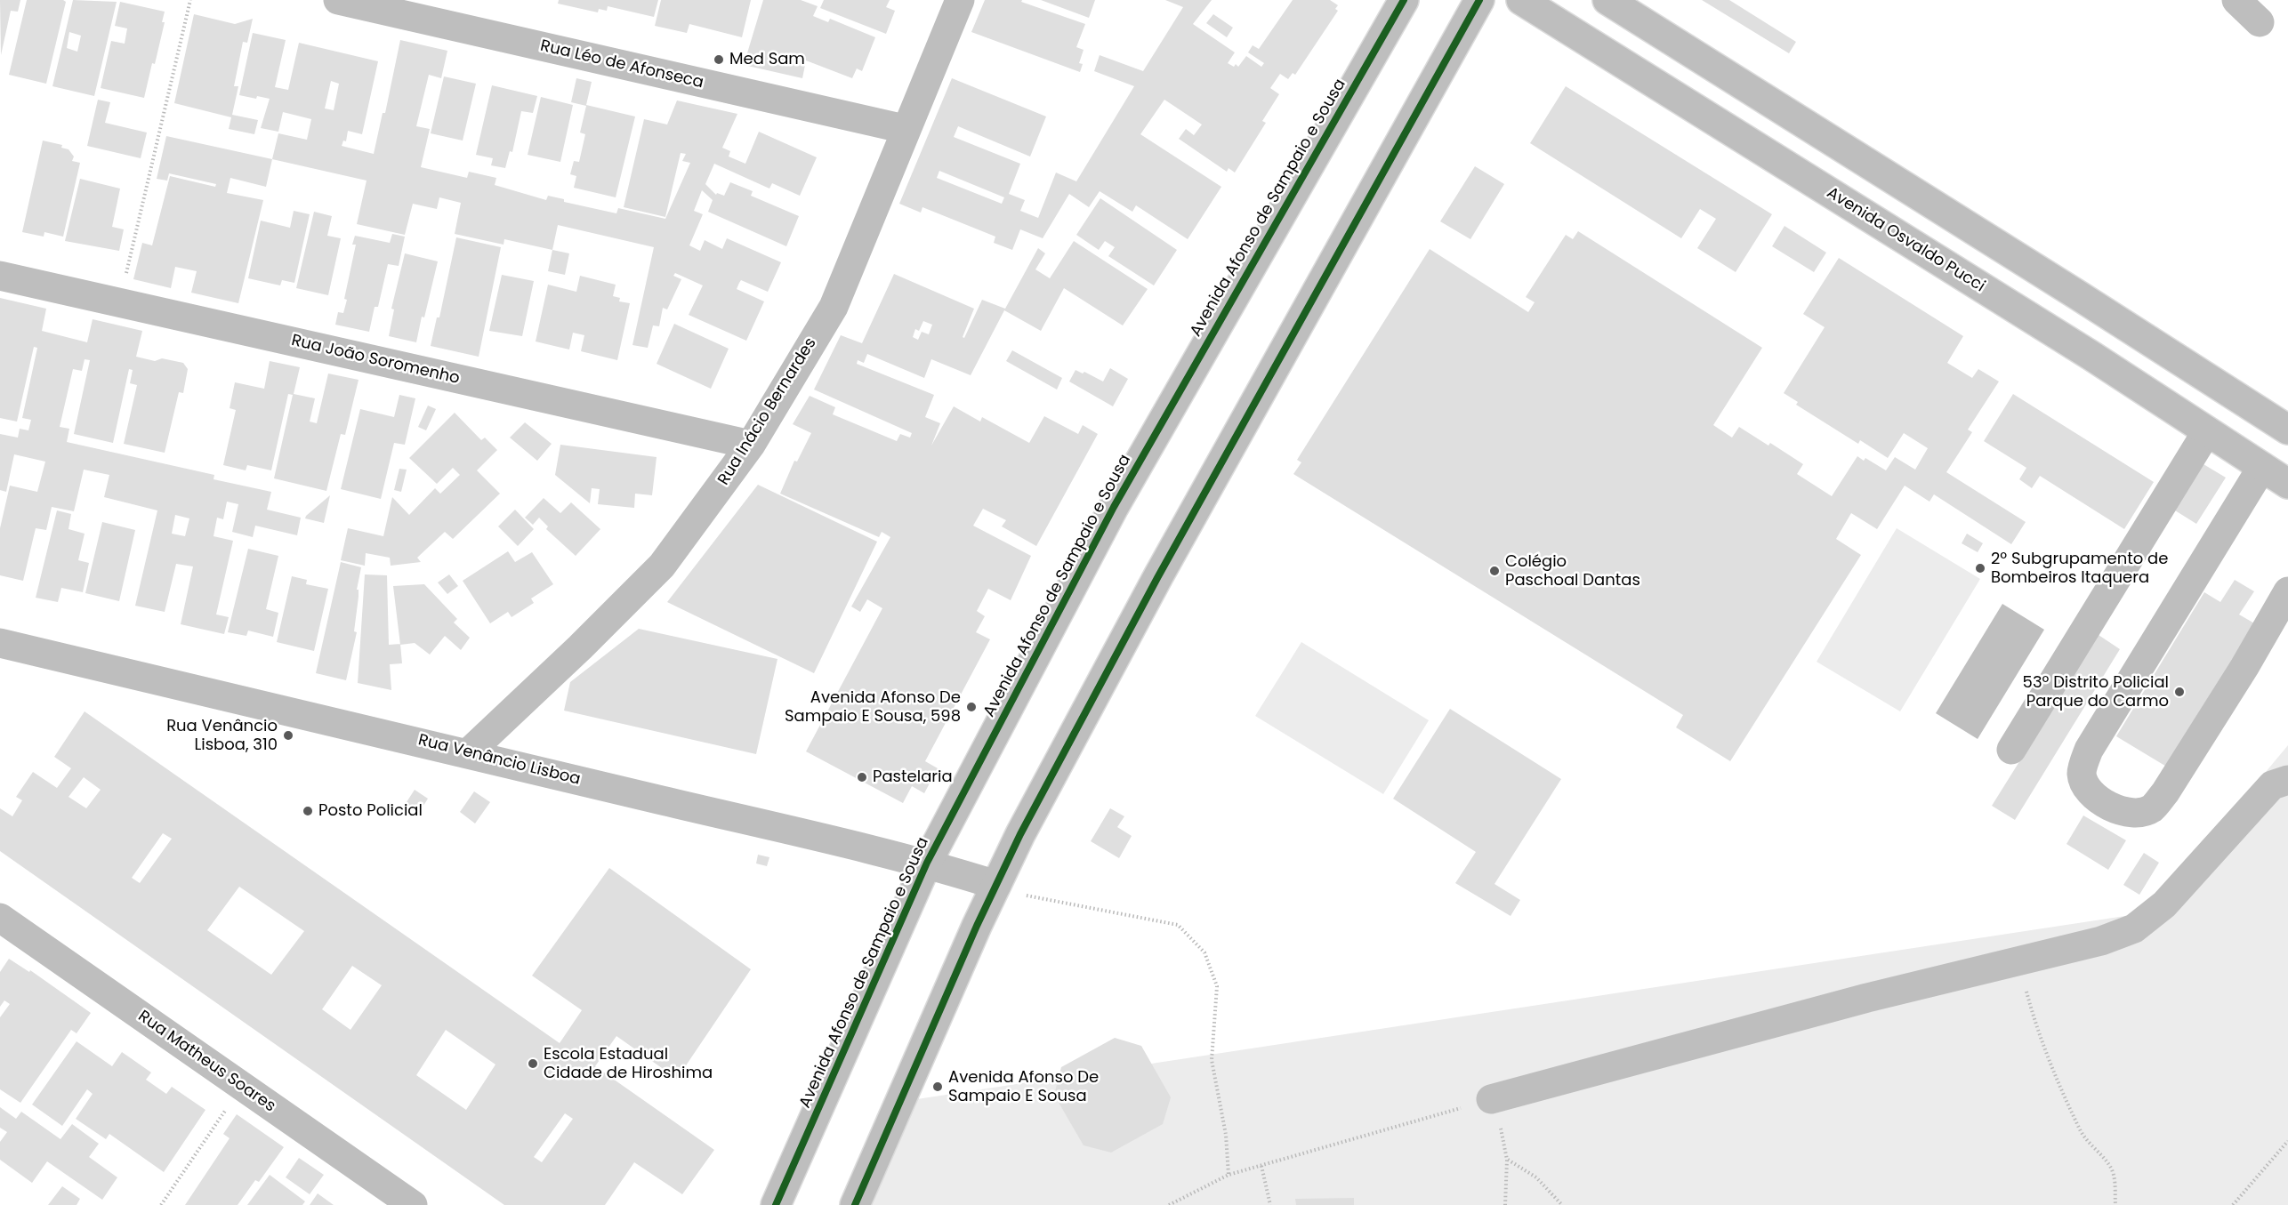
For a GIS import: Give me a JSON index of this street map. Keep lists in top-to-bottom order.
{
  "streets": {
    "main road": [
      "Rua Léo de Afonseca",
      "Avenida Afonso de Sampaio e Sousa",
      "Avenida Osvaldo Pucci",
      "Rua João Soromenho",
      "Rua Inácio Bernardes",
      "Rua Venâncio Lisboa",
      "Rua Matheus Soares"
    ]
  },
  "crossings": [
    ["Rua Léo de Afonseca", "Rua Inácio Bernardes"],
    ["Avenida Afonso de Sampaio e Sousa", "Rua Venâncio Lisboa"],
    ["Rua João Soromenho", "Rua Inácio Bernardes"],
    ["Rua Inácio Bernardes", "Rua Venâncio Lisboa"]
  ],
  "places": [
    "Med Sam",
    "2º Subgrupamento de Bombeiros Itaquera",
    "Colégio Paschoal Dantas",
    "53º Distrito Policial Parque do Carmo",
    "Avenida Afonso De Sampaio E Sousa, 598",
    "Rua Venâncio Lisboa, 310",
    "Pastelaria",
    "Posto Policial",
    "Escola Estadual Cidade de Hiroshima",
    "Avenida Afonso De Sampaio E Sousa"
  ]
}
